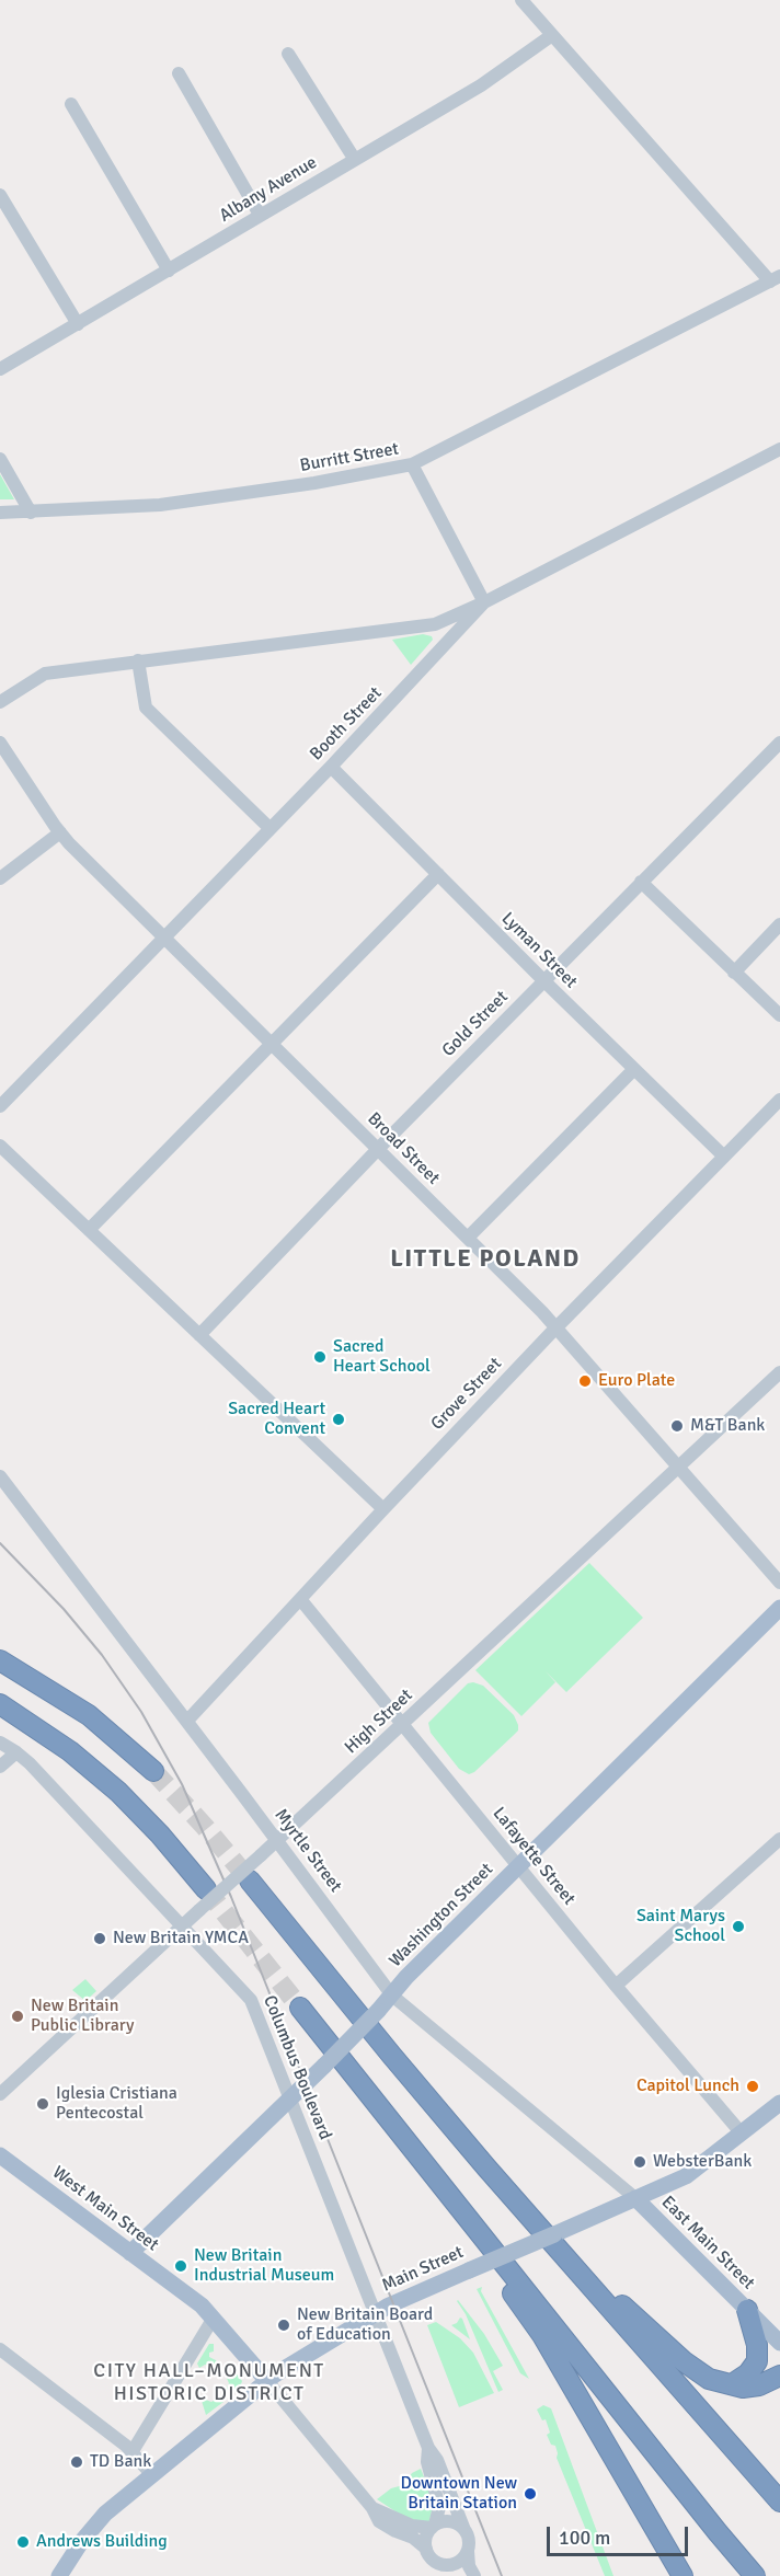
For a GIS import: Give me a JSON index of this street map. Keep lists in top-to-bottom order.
{
  "streets": {
    "main road": [
      "Washington Street",
      "West Main Street",
      "East Main Street",
      "Main Street"
    ],
    "street": [
      "Albany Avenue",
      "Burritt Street",
      "Booth Street",
      "Lyman Street",
      "Gold Street",
      "Broad Street",
      "Grove Street",
      "High Street",
      "Myrtle Street",
      "Lafayette Street",
      "Columbus Boulevard"
    ]
  },
  "crossings": [
    ["Booth Street", "Lyman Street"],
    ["Booth Street", "Broad Street"],
    ["Lyman Street", "Gold Street"],
    ["Lyman Street", "Grove Street"],
    ["Gold Street", "Broad Street"],
    ["Broad Street", "Grove Street"],
    ["Broad Street", "High Street"],
    ["Grove Street", "Myrtle Street"],
    ["Grove Street", "Lafayette Street"],
    ["High Street", "Myrtle Street"],
    ["High Street", "Lafayette Street"],
    ["High Street", "Columbus Boulevard"],
    ["Myrtle Street", "Washington Street"],
    ["Myrtle Street", "East Main Street"],
    ["Myrtle Street", "Main Street"],
    ["Lafayette Street", "Washington Street"],
    ["Lafayette Street", "Main Street"],
    ["Washington Street", "Columbus Boulevard"],
    ["Washington Street", "West Main Street"],
    ["Columbus Boulevard", "Main Street"],
    ["West Main Street", "Main Street"],
    ["East Main Street", "Main Street"]
  ],
  "districts": ["LITTLE POLAND", "CITY HALL–MONUMENT HISTORIC DISTRICT"],
  "places": [
    "Sacred Heart School",
    "Euro Plate",
    "Sacred Heart Convent",
    "M&T Bank",
    "Saint Marys School",
    "New Britain YMCA",
    "New Britain Public Library",
    "Capitol Lunch",
    "Iglesia Cristiana Pentecostal",
    "WebsterBank",
    "New Britain Industrial Museum",
    "New Britain Board of Education",
    "TD Bank",
    "Downtown New Britain Station",
    "Andrews Building"
  ],
  "scale_bar": "100 m"
}
